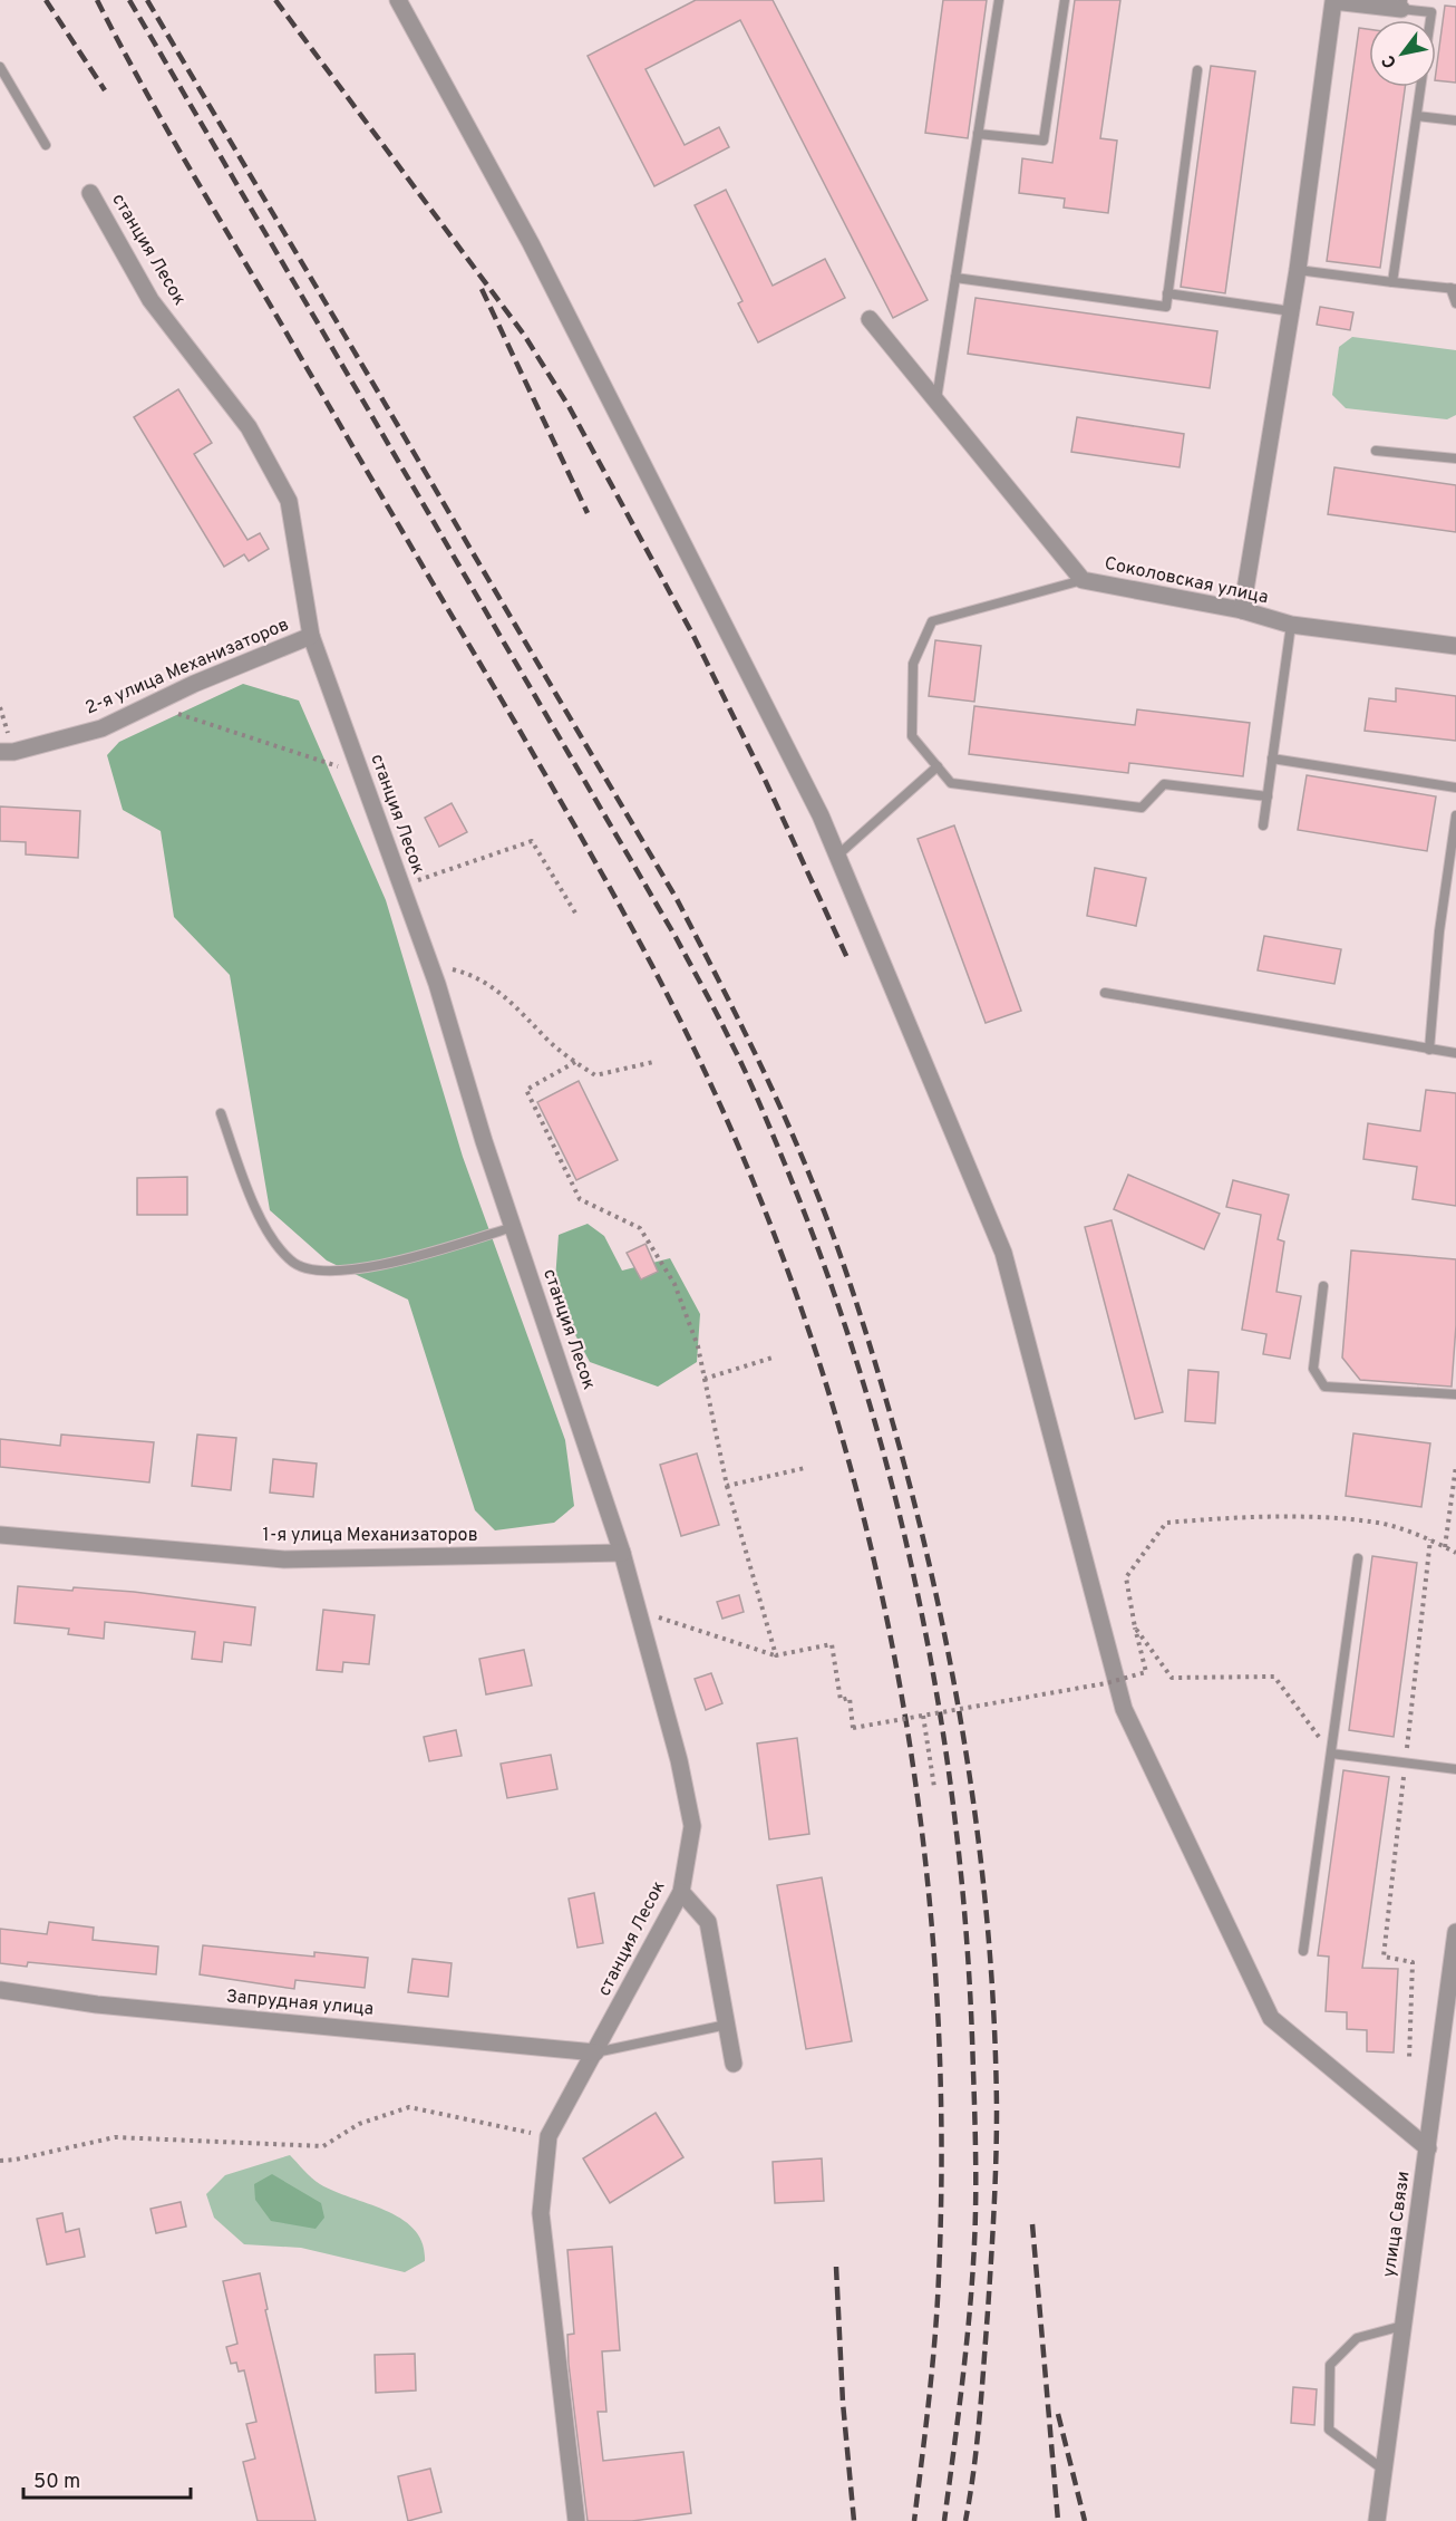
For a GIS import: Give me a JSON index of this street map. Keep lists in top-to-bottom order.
{
  "streets": {
    "street": [
      "станция Лесок",
      "Соколовская улица",
      "2-я улица Механизаторов",
      "1-я улица Механизаторов",
      "Запрудная улица",
      "улица Связи"
    ]
  },
  "crossings": [
    ["станция Лесок", "2-я улица Механизаторов"],
    ["станция Лесок", "1-я улица Механизаторов"],
    ["станция Лесок", "Запрудная улица"]
  ],
  "scale_bar": "50 m",
  "north": "bottom left"
}
